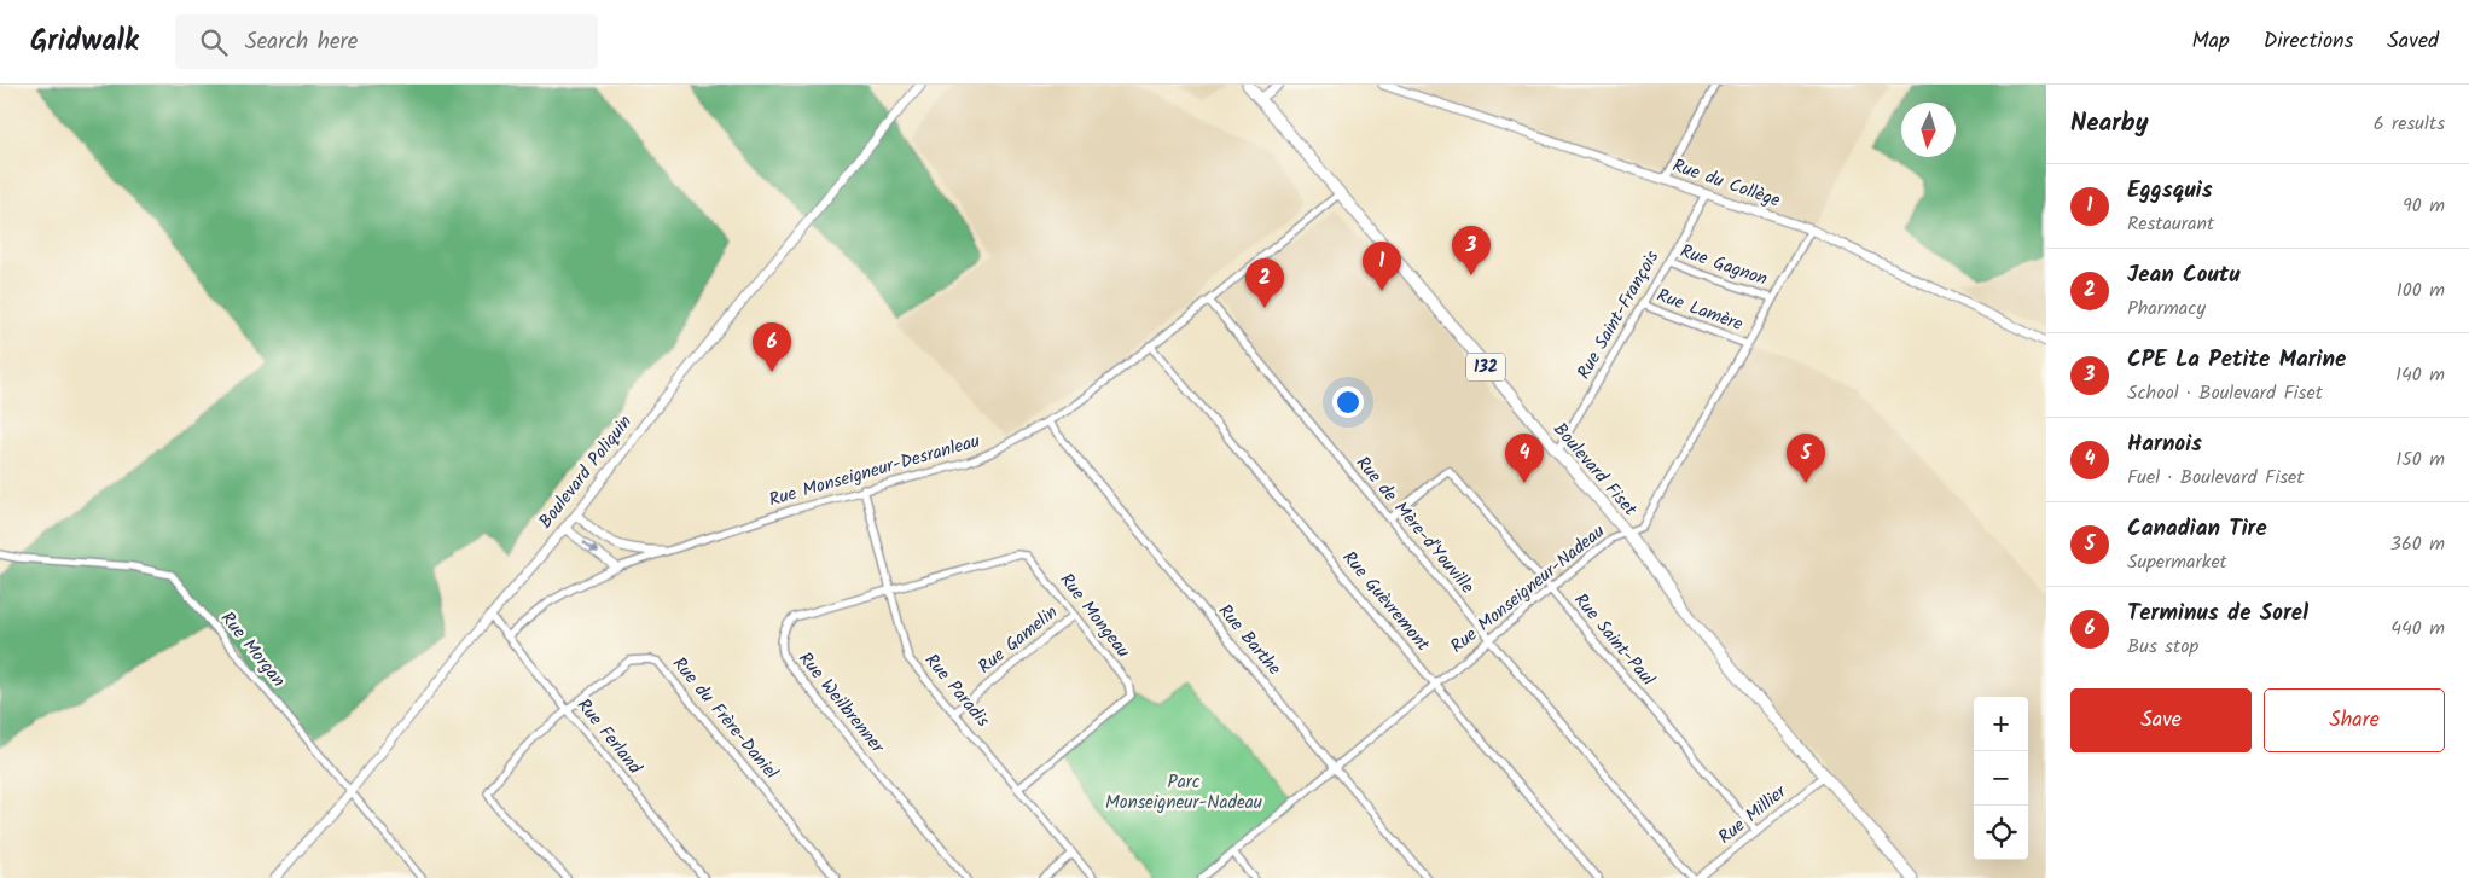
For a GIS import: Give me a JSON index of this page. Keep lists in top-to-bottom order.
{
  "streets": {
    "main road": ["132", "Boulevard Fiset"],
    "street": [
      "Rue du Collège",
      "Rue Gagnon",
      "Rue Lamère",
      "Rue Saint-François",
      "Rue Monseigneur-Desranleau",
      "Boulevard Poliquin",
      "Rue de Mère-d'Youville",
      "Rue Monseigneur-Nadeau",
      "Rue Guèvremont",
      "Rue Mongeau",
      "Rue Gamelin",
      "Rue Barthe",
      "Rue Saint-Paul",
      "Rue Morgan",
      "Rue Paradis",
      "Rue Weilbrenner",
      "Rue du Frère-Daniel",
      "Rue Ferland",
      "Rue Millier"
    ]
  },
  "crossings": [
    ["Rue du Collège", "Rue Saint-François"],
    ["Rue du Collège", "Rue Monseigneur-Nadeau"],
    ["Rue Gagnon", "Rue Saint-François"],
    ["Rue Gagnon", "Rue Monseigneur-Nadeau"],
    ["Rue Lamère", "Rue Saint-François"],
    ["Rue Lamère", "Rue Monseigneur-Nadeau"],
    ["Rue Saint-François", "Boulevard Fiset"],
    ["Boulevard Fiset", "Rue Monseigneur-Desranleau"],
    ["Boulevard Fiset", "Rue Monseigneur-Nadeau"],
    ["Boulevard Fiset", "Rue Millier"],
    ["Rue Monseigneur-Desranleau", "Rue de Mère-d'Youville"],
    ["Rue Monseigneur-Desranleau", "Rue Guèvremont"],
    ["Rue Monseigneur-Desranleau", "Rue Barthe"],
    ["Rue Monseigneur-Desranleau", "Rue Paradis"],
    ["Rue Monseigneur-Desranleau", "Rue Ferland"],
    ["Boulevard Poliquin", "Rue Morgan"],
    ["Boulevard Poliquin", "Rue Ferland"],
    ["Rue de Mère-d'Youville", "Rue Monseigneur-Nadeau"],
    ["Rue de Mère-d'Youville", "Rue Saint-Paul"],
    ["Rue Monseigneur-Nadeau", "Rue Guèvremont"],
    ["Rue Monseigneur-Nadeau", "Rue Barthe"],
    ["Rue Monseigneur-Nadeau", "Rue Saint-Paul"],
    ["Rue Mongeau", "Rue Gamelin"],
    ["Rue Mongeau", "Rue Paradis"],
    ["Rue Mongeau", "Rue Weilbrenner"],
    ["Rue Gamelin", "Rue Paradis"],
    ["Rue Saint-Paul", "Rue Millier"],
    ["Rue Paradis", "Rue Weilbrenner"],
    ["Rue du Frère-Daniel", "Rue Ferland"]
  ],
  "parks": ["Parc Monseigneur-Nadeau"],
  "north": "bottom",
  "page": {
    "header": "Gridwalk",
    "search": "Search here",
    "nav": ["Map", "Directions", "Saved"],
    "heading": ["Nearby", "6 results"],
    "list": [
      {
        "mark": "1",
        "name": "Eggsquis",
        "note": "Restaurant",
        "value": "90 m"
      },
      {
        "mark": "2",
        "name": "Jean Coutu",
        "note": "Pharmacy",
        "value": "100 m"
      },
      {
        "mark": "3",
        "name": "CPE La Petite Marine",
        "note": "School · Boulevard Fiset",
        "value": "140 m"
      },
      {
        "mark": "4",
        "name": "Harnois",
        "note": "Fuel · Boulevard Fiset",
        "value": "150 m"
      },
      {
        "mark": "5",
        "name": "Canadian Tire",
        "note": "Supermarket",
        "value": "360 m"
      },
      {
        "mark": "6",
        "name": "Terminus de Sorel",
        "note": "Bus stop",
        "value": "440 m"
      }
    ],
    "pins": [
      "3",
      "1",
      "2",
      "6",
      "4",
      "5"
    ],
    "buttons": ["Save", "Share"],
    "map_buttons": ["+", "−"]
  }
}
